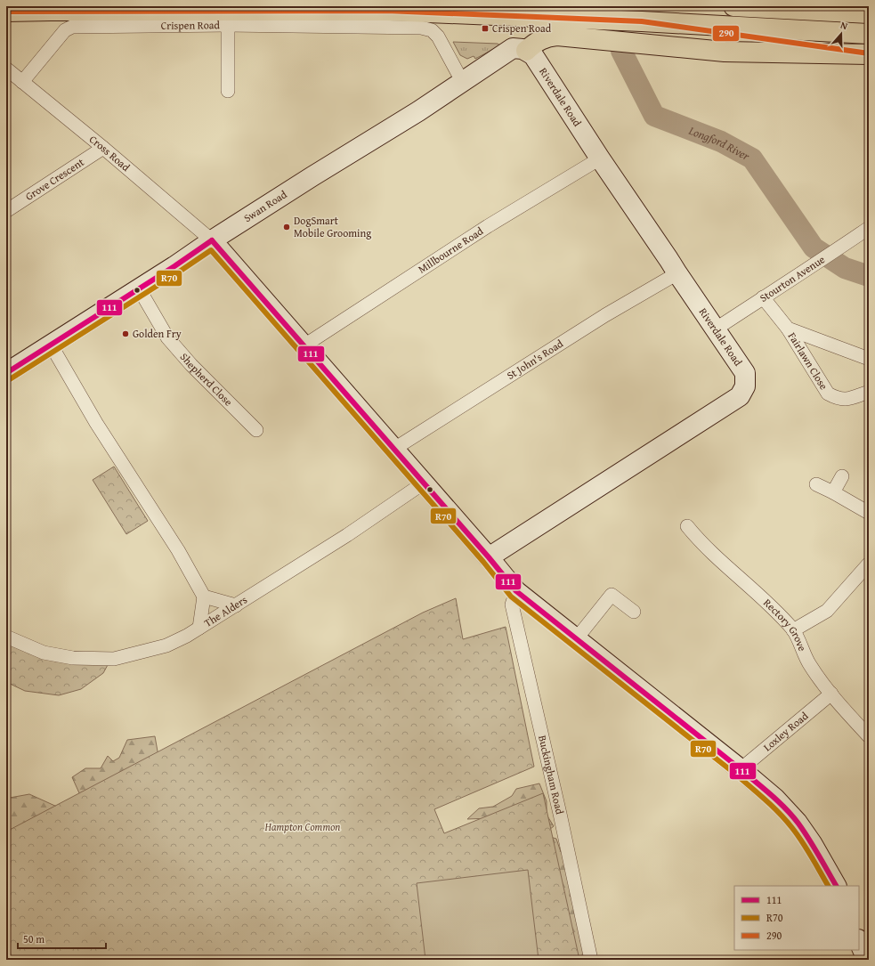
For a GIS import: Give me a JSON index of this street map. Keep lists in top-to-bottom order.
{
  "streets": {
    "street": [
      "Crispen Road",
      "Riverdale Road",
      "Cross Road",
      "Grove Crescent",
      "Swan Road",
      "Millbourne Road",
      "Stourton Avenue",
      "St John's Road",
      "Fairlawn Close",
      "Shepherd Close",
      "The Alders",
      "Rectory Grove",
      "Loxley Road",
      "Buckingham Road"
    ]
  },
  "crossings": [
    ["Crispen Road", "Cross Road"],
    ["Crispen Road", "Swan Road"],
    ["Riverdale Road", "Swan Road"],
    ["Riverdale Road", "Millbourne Road"],
    ["Riverdale Road", "Stourton Avenue"],
    ["Riverdale Road", "St John's Road"],
    ["Cross Road", "Grove Crescent"],
    ["Cross Road", "Swan Road"],
    ["Swan Road", "Shepherd Close"],
    ["Stourton Avenue", "Fairlawn Close"],
    ["Rectory Grove", "Loxley Road"]
  ],
  "water": ["Longford River"],
  "parks": ["Hampton Common"],
  "places": {
    "transit": ["Crispen Road"],
    "other": ["DogSmart Mobile Grooming", "Golden Fry"]
  },
  "lines": ["transit line 290", "transit line 111", "transit line R70"],
  "legend": ["111", "R70", "290"],
  "scale_bar": "50 m",
  "north": "top"
}
